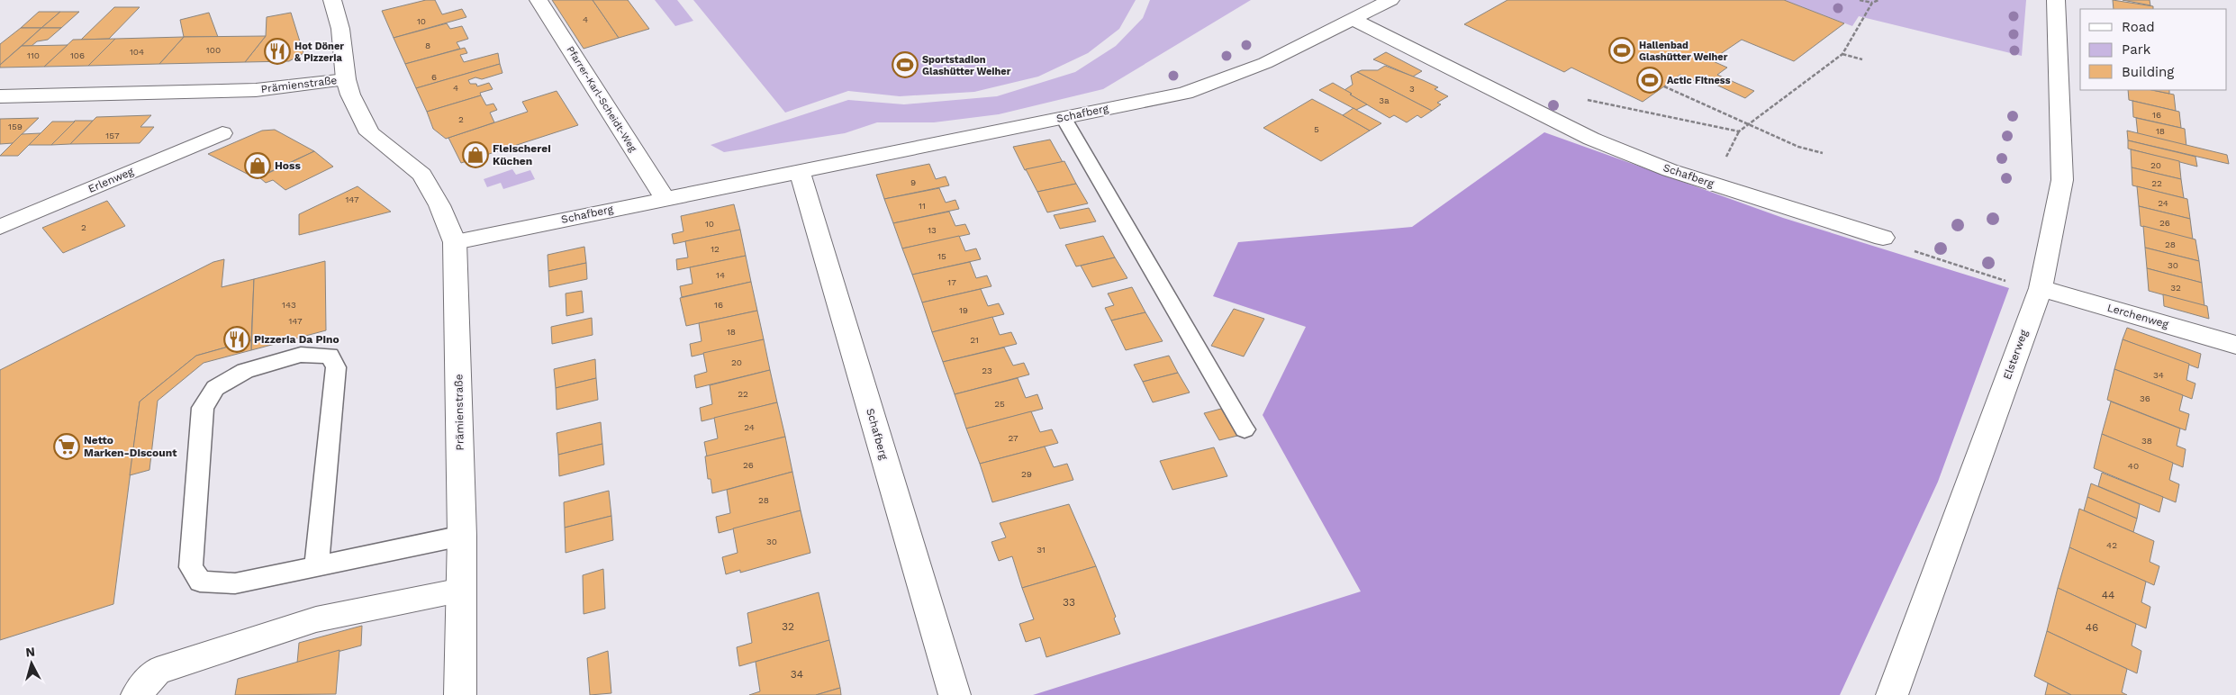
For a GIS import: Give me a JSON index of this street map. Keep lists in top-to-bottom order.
{
  "streets": {
    "street": [
      "Prämienstraße",
      "Pfarrer-Karl-Scheidt-Weg",
      "Schafberg",
      "Erlenweg",
      "Lerchenweg",
      "Elsterweg"
    ]
  },
  "crossings": [
    ["Prämienstraße", "Schafberg"],
    ["Pfarrer-Karl-Scheidt-Weg", "Schafberg"],
    ["Lerchenweg", "Elsterweg"]
  ],
  "places": {
    "sports": ["Hallenbad Glashütter Weiher", "Sportstadion Glashütter Weiher", "Actic Fitness"],
    "restaurant": ["Hot Döner & Pizzeria", "Pizzeria Da Pino"],
    "shop": ["Fleischerei Küchen", "Hoss"],
    "supermarket": ["Netto Marken-Discount"]
  },
  "house_numbers": [
    "4",
    "10",
    "8",
    "100",
    "104",
    "110",
    "106",
    "6",
    "4",
    "3",
    "3a",
    "16",
    "2",
    "159",
    "5",
    "18",
    "157",
    "20",
    "9",
    "22",
    "147",
    "24",
    "11",
    "26",
    "10",
    "2",
    "13",
    "28",
    "12",
    "15",
    "30",
    "14",
    "17",
    "32",
    "143",
    "16",
    "19",
    "147",
    "18",
    "21",
    "20",
    "23",
    "34",
    "22",
    "36",
    "25",
    "24",
    "27",
    "38",
    "26",
    "40",
    "29",
    "28",
    "30",
    "42",
    "31",
    "44",
    "33",
    "32",
    "46",
    "34"
  ],
  "legend": ["Road", "Park", "Building"],
  "north": "top"
}
